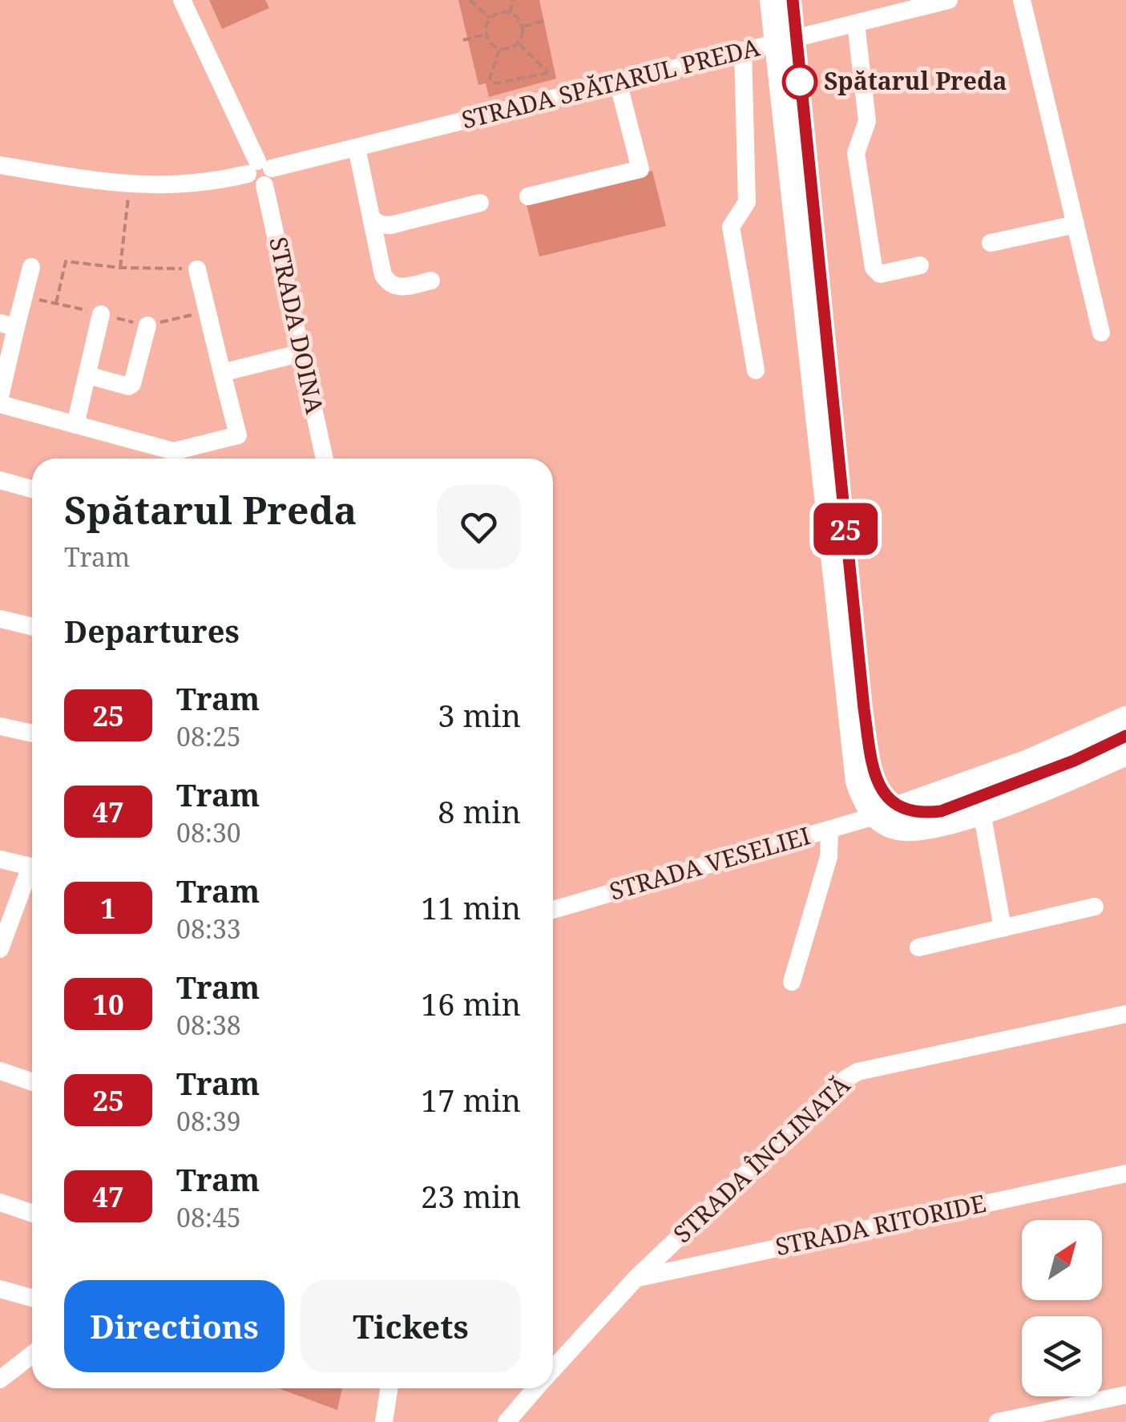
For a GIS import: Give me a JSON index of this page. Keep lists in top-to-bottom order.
{
  "streets": {
    "street": [
      "STRADA SPĂTARUL PREDA",
      "STRADA DOINA",
      "STRADA VESELIEI",
      "STRADA ÎNCLINATĂ",
      "STRADA RITORIDE"
    ]
  },
  "crossings": [
    ["STRADA SPĂTARUL PREDA", "STRADA DOINA"],
    ["STRADA ÎNCLINATĂ", "STRADA RITORIDE"]
  ],
  "places": ["Spătarul Preda"],
  "lines": ["tram line 25"],
  "north": "top right",
  "page": {
    "on_map": "25",
    "heading": [
      ["Spătarul Preda", "Tram"],
      "Departures"
    ],
    "list": [
      {
        "mark": "25",
        "name": "Tram",
        "note": "08:25",
        "value": "3 min"
      },
      {
        "mark": "47",
        "name": "Tram",
        "note": "08:30",
        "value": "8 min"
      },
      {
        "mark": "1",
        "name": "Tram",
        "note": "08:33",
        "value": "11 min"
      },
      {
        "mark": "10",
        "name": "Tram",
        "note": "08:38",
        "value": "16 min"
      },
      {
        "mark": "25",
        "name": "Tram",
        "note": "08:39",
        "value": "17 min"
      },
      {
        "mark": "47",
        "name": "Tram",
        "note": "08:45",
        "value": "23 min"
      }
    ],
    "buttons": ["Directions", "Tickets"]
  }
}
